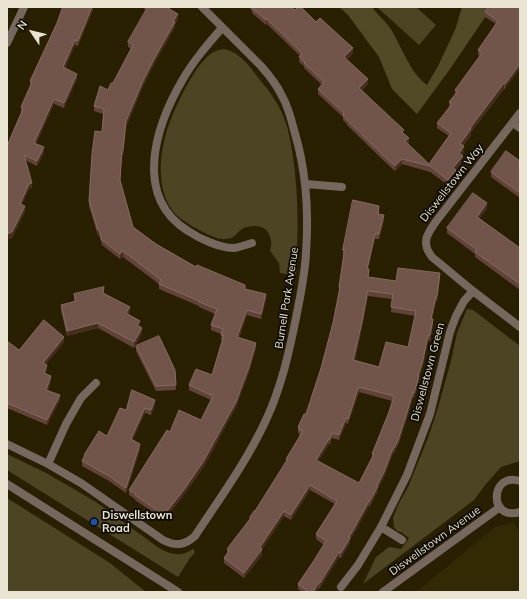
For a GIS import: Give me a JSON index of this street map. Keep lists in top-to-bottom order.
{
  "streets": {
    "street": [
      "Diswellstown Way",
      "Burnell Park Avenue",
      "Diswellstown Green",
      "Diswellstown Avenue"
    ]
  },
  "crossings": [
    ["Diswellstown Way", "Diswellstown Green"]
  ],
  "places": ["Diswellstown Road"],
  "north": "top left"
}
